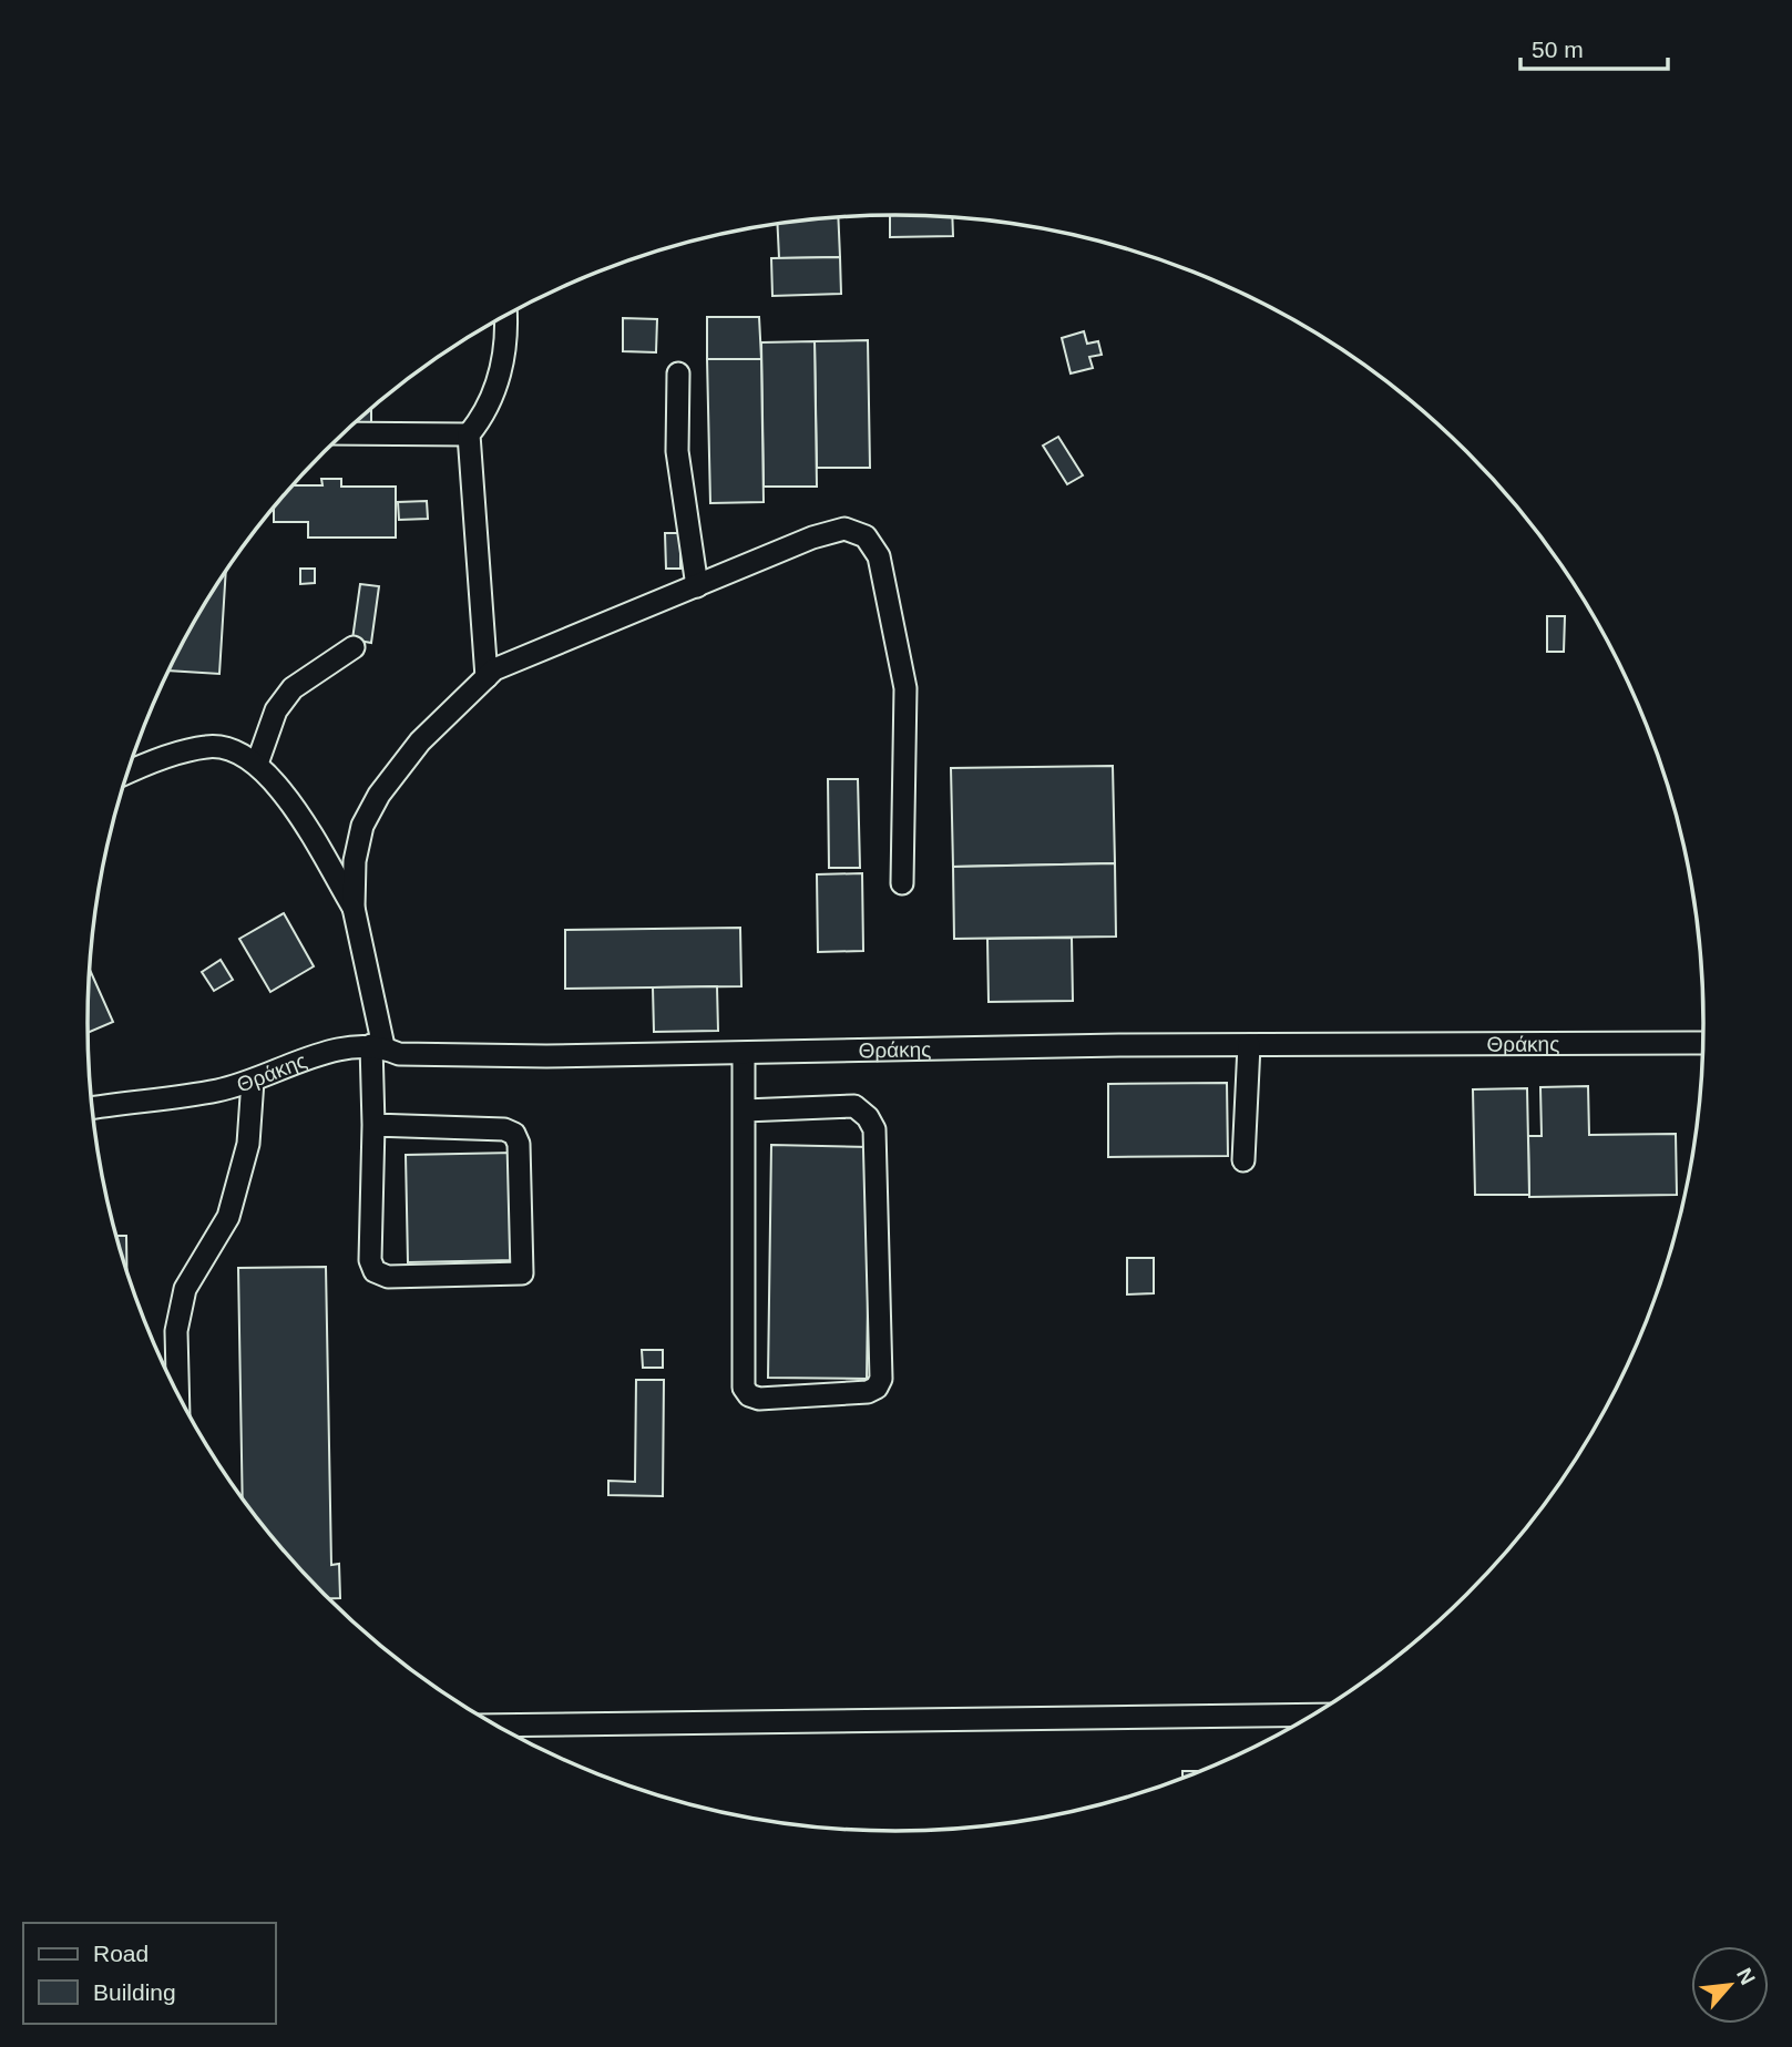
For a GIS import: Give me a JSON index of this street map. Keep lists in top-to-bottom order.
{
  "streets": {
    "street": ["Θράκης"]
  },
  "legend": ["Road", "Building"],
  "scale_bar": "50 m",
  "north": "top right"
}
